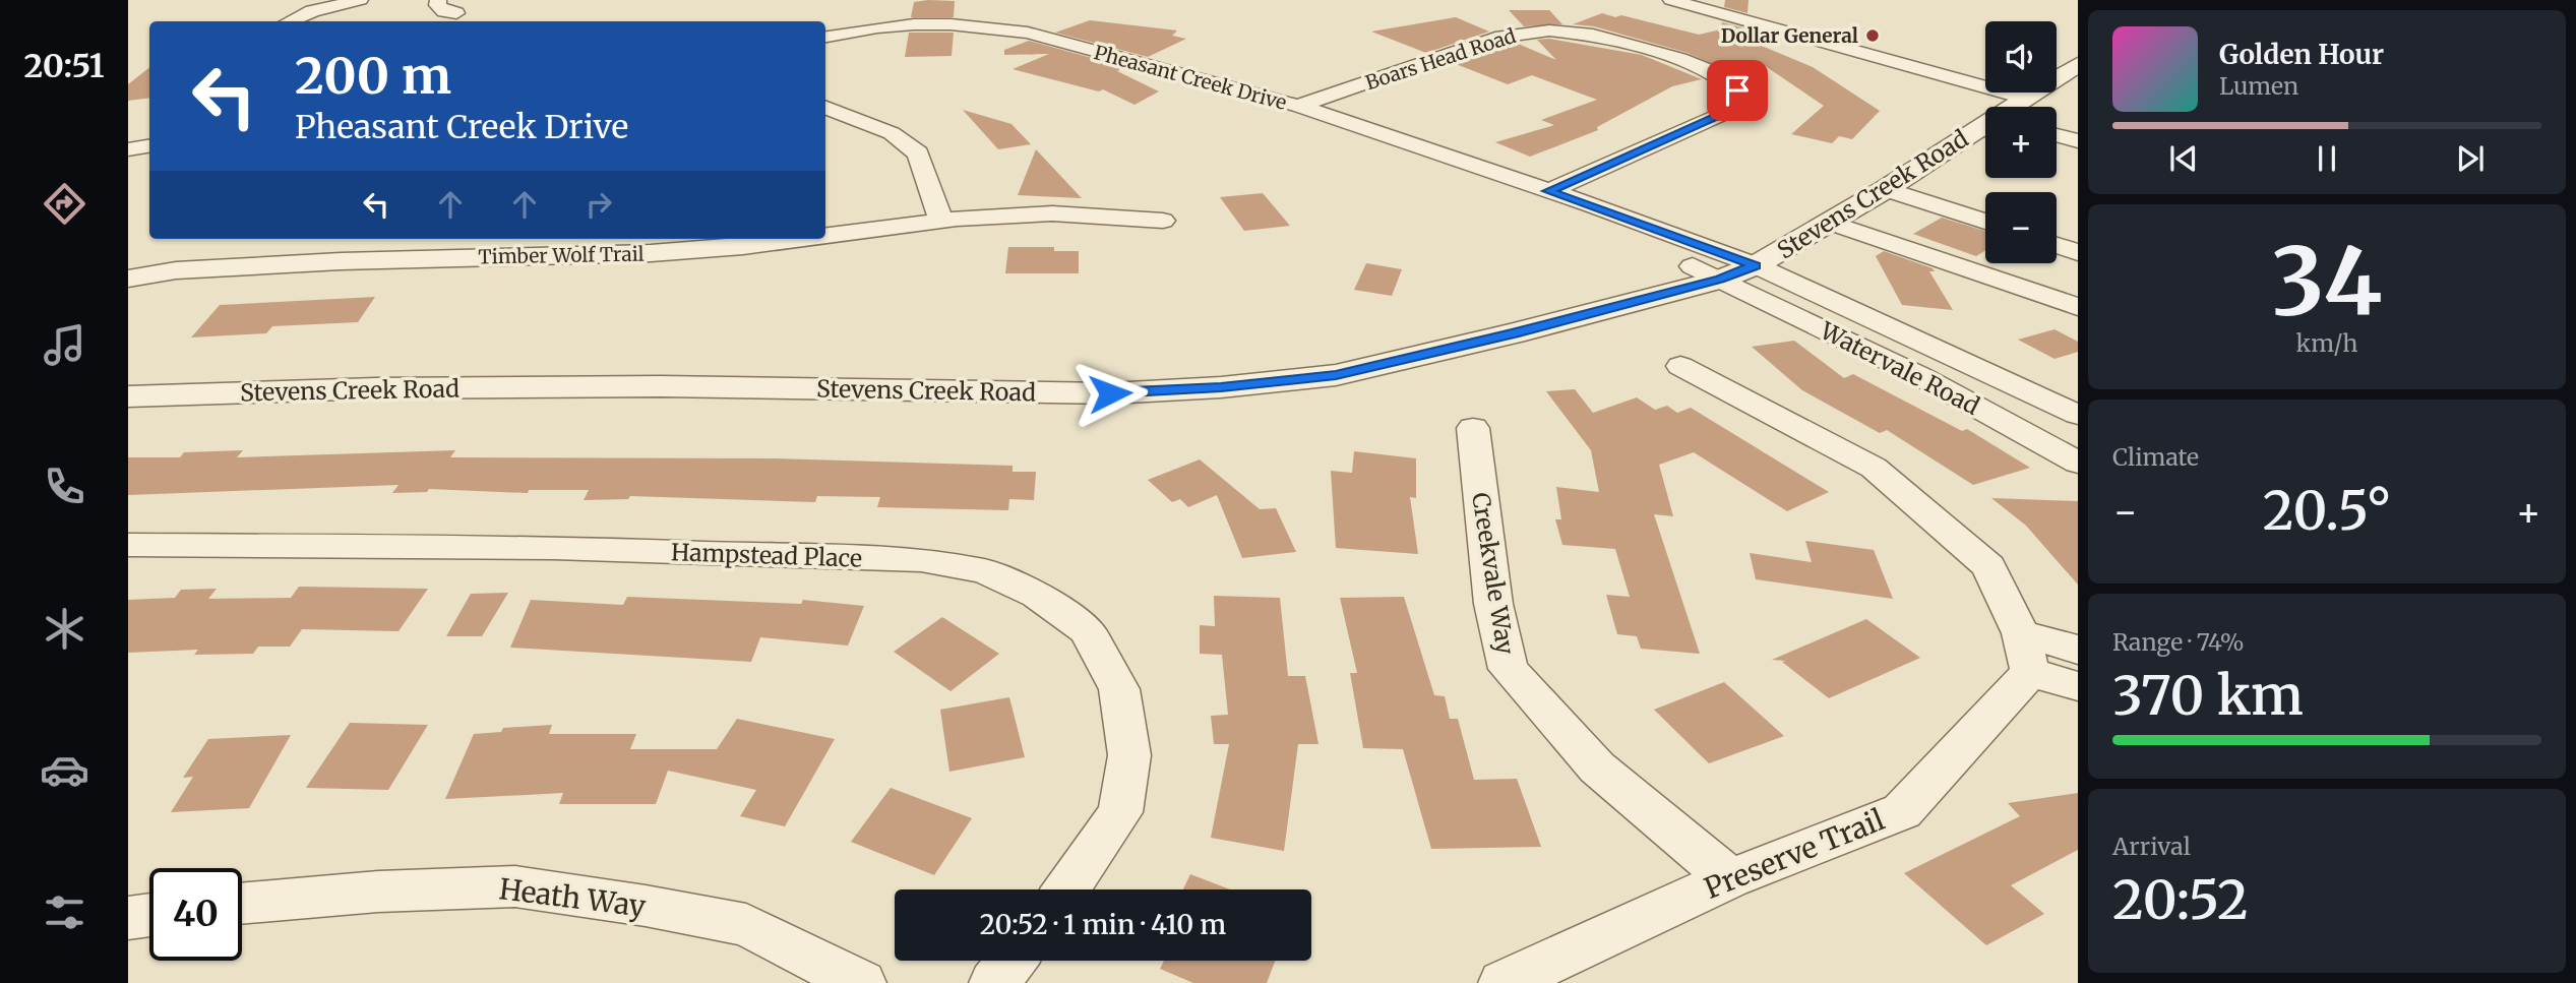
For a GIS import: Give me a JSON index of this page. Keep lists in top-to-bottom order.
{
  "streets": {
    "street": [
      "Boars Head Road",
      "Pheasant Creek Drive",
      "Stevens Creek Road",
      "Timber Wolf Trail",
      "Watervale Road",
      "Hampstead Place",
      "Creekvale Way",
      "Preserve Trail",
      "Heath Way"
    ]
  },
  "crossings": [
    ["Boars Head Road", "Pheasant Creek Drive"],
    ["Pheasant Creek Drive", "Stevens Creek Road"],
    ["Pheasant Creek Drive", "Watervale Road"],
    ["Stevens Creek Road", "Watervale Road"],
    ["Creekvale Way", "Preserve Trail"]
  ],
  "places": ["Dollar General"],
  "page": {
    "tabs": "20:51",
    "map_buttons": ["+", "−"],
    "turn": ["200 m", "Pheasant Creek Drive"],
    "song": ["Golden Hour", "Lumen"],
    "tile": [
      ["34", "km/h"],
      "Climate",
      ["Range · 74%", "370 km"],
      ["Arrival", "20:52"]
    ],
    "heat": ["−", "20.5°", "+"],
    "limit": "40",
    "trip": "20:52 · 1 min · 410 m"
  }
}
